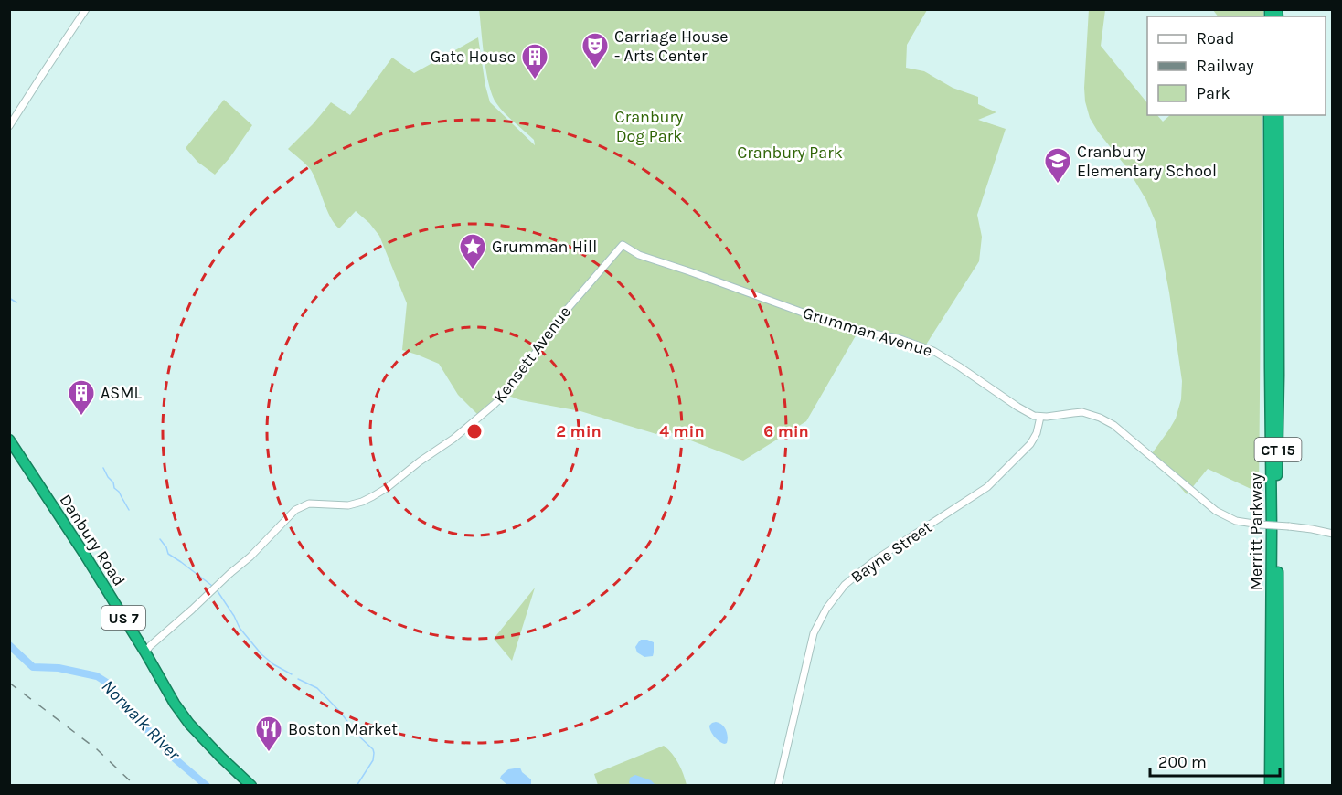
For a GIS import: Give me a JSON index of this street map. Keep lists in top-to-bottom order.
{
  "streets": {
    "highway": [
      "CT 15",
      "Merritt Parkway",
      "Danbury Road",
      "US 7"
    ],
    "street": ["Grumman Avenue", "Kensett Avenue", "Bayne Street"]
  },
  "crossings": [
    ["Grumman Avenue", "Kensett Avenue"],
    ["Grumman Avenue", "Bayne Street"],
    ["Kensett Avenue", "Danbury Road"]
  ],
  "water": ["Norwalk River"],
  "parks": ["Cranbury Dog Park", "Cranbury Park"],
  "places": {
    "theatre": ["Carriage House - Arts Center"],
    "building": ["Gate House", "ASML"],
    "school or university": ["Cranbury Elementary School"],
    "place": ["Grumman Hill"],
    "restaurant": ["Boston Market"]
  },
  "legend": ["Road", "Railway", "Park"],
  "scale_bar": "200 m",
  "rings": ["2 min", "4 min", "6 min"]
}
